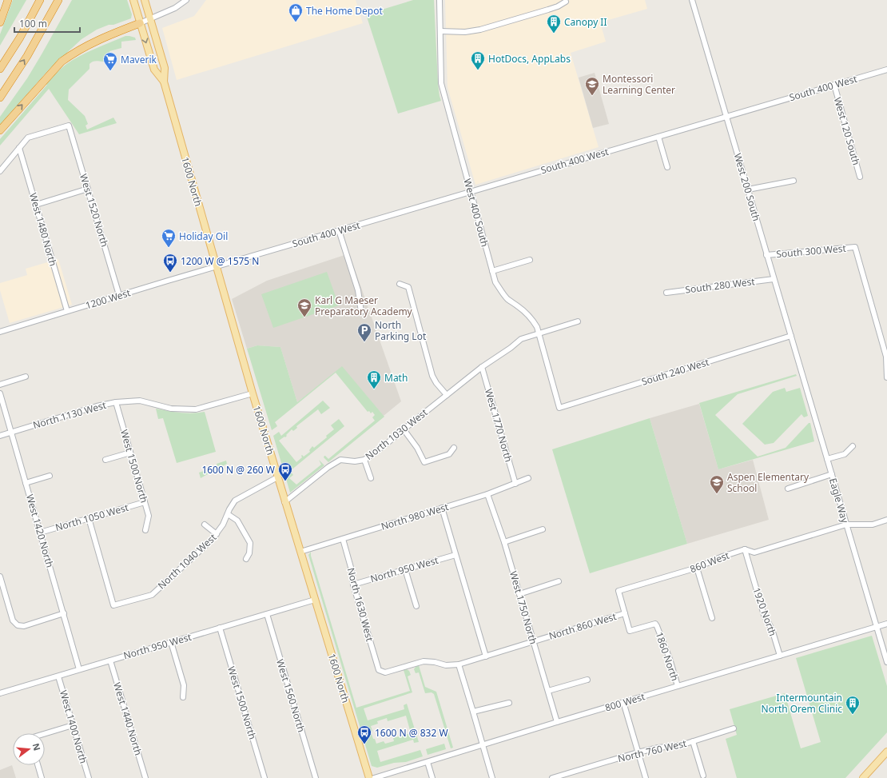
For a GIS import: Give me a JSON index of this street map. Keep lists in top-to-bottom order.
{
  "streets": {
    "main road": ["1600 North"],
    "street": [
      "South 400 West",
      "West 120 South",
      "West 200 South",
      "West 1520 North",
      "West 400 South",
      "West 1480 North",
      "South 300 West",
      "South 280 West",
      "1200 West",
      "South 240 West",
      "North 1130 West",
      "West 1770 North",
      "North 1030 West",
      "West 1500 North",
      "Eagle Way",
      "North 980 West",
      "North 1050 West",
      "West 1420 North",
      "North 1040 West",
      "860 West",
      "North 950 West",
      "North 1630 West",
      "West 1750 North",
      "1920 North",
      "North 860 West",
      "1860 North",
      "West 1560 North",
      "800 West",
      "West 1440 North",
      "West 1400 North",
      "North 760 West"
    ]
  },
  "crossings": [
    ["South 400 West", "West 120 South"],
    ["South 400 West", "1600 North"],
    ["South 400 West", "West 200 South"],
    ["South 400 West", "West 400 South"],
    ["South 400 West", "1200 West"],
    ["1600 North", "1200 West"],
    ["1600 North", "North 1130 West"],
    ["1600 North", "North 1030 West"],
    ["1600 North", "North 980 West"],
    ["1600 North", "North 1040 West"],
    ["1600 North", "North 950 West"],
    ["West 200 South", "South 300 West"],
    ["West 200 South", "South 280 West"],
    ["West 200 South", "South 240 West"],
    ["West 200 South", "Eagle Way"],
    ["West 1520 North", "West 1480 North"],
    ["West 1520 North", "1200 West"],
    ["West 400 South", "South 240 West"],
    ["West 400 South", "North 1030 West"],
    ["West 1480 North", "1200 West"],
    ["North 1130 West", "West 1500 North"],
    ["North 1130 West", "West 1420 North"],
    ["West 1770 North", "North 1030 West"],
    ["West 1770 North", "North 980 West"],
    ["West 1500 North", "North 1050 West"],
    ["West 1500 North", "North 950 West"],
    ["Eagle Way", "800 West"],
    ["North 980 West", "North 1630 West"],
    ["North 980 West", "West 1750 North"],
    ["North 1050 West", "West 1420 North"],
    ["North 1050 West", "North 1040 West"],
    ["West 1420 North", "North 950 West"],
    ["860 West", "1920 North"],
    ["860 West", "1860 North"],
    ["North 950 West", "North 1630 West"],
    ["North 950 West", "West 1560 North"],
    ["North 950 West", "West 1440 North"],
    ["North 950 West", "West 1400 North"],
    ["North 1630 West", "North 860 West"],
    ["West 1750 North", "North 860 West"],
    ["West 1750 North", "800 West"],
    ["1920 North", "800 West"],
    ["North 860 West", "1860 North"],
    ["1860 North", "800 West"]
  ],
  "places": {
    "shop": ["The Home Depot"],
    "building": [
      "Canopy II",
      "HotDocs, AppLabs",
      "Math",
      "Intermountain North Orem Clinic"
    ],
    "supermarket": ["Maverik", "Holiday Oil"],
    "school or university": ["Montessori Learning Center", "Karl G Maeser Preparatory Academy", "Aspen Elementary School"],
    "bus stop": ["1200 W @ 1575 N", "1600 N @ 260 W", "1600 N @ 832 W"],
    "parking": ["North Parking Lot"]
  },
  "scale_bar": "100 m",
  "north": "right"
}
